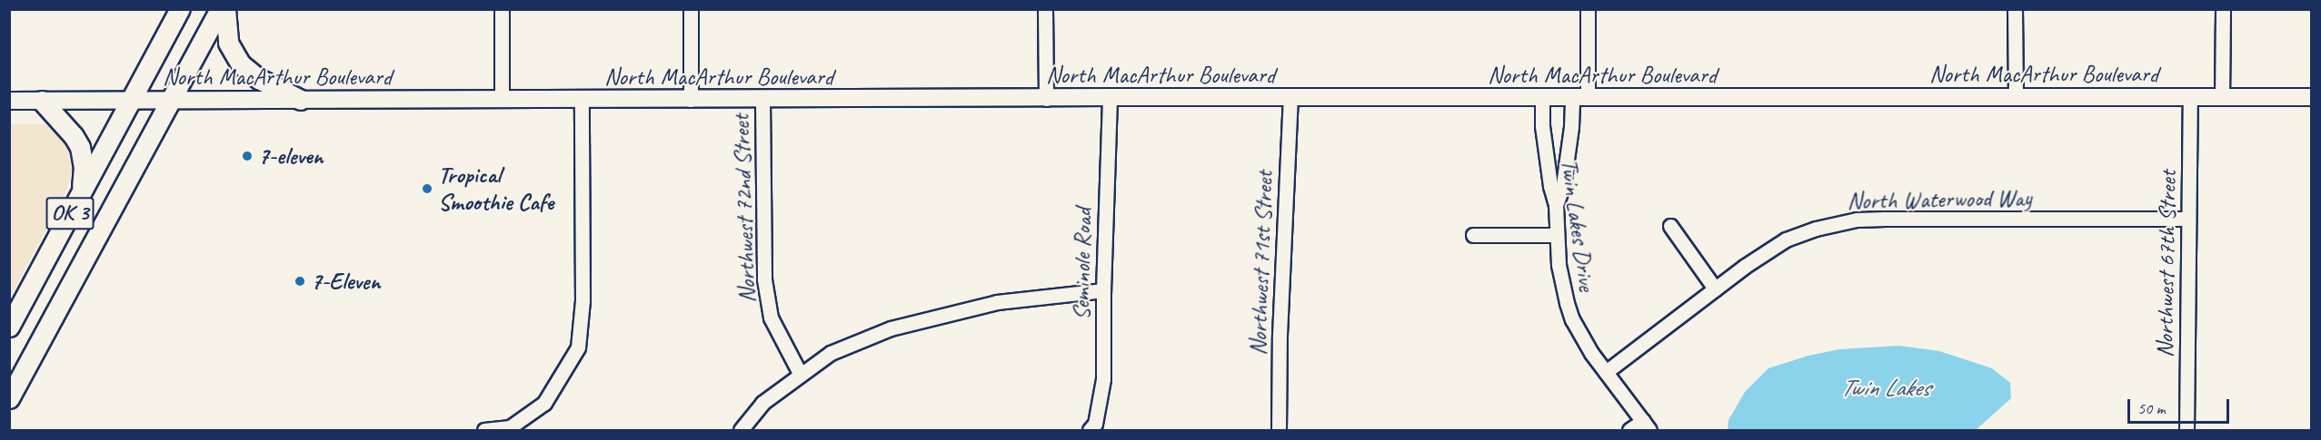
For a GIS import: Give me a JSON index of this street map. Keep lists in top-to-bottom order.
{
  "streets": {
    "highway": ["OK 3"],
    "main road": ["North MacArthur Boulevard"],
    "street": [
      "North Waterwood Way",
      "Northwest 72nd Street",
      "Twin Lakes Drive",
      "Northwest 71st Street",
      "Seminole Road",
      "Northwest 67th Street"
    ]
  },
  "crossings": [
    ["North MacArthur Boulevard", "Northwest 72nd Street"],
    ["North MacArthur Boulevard", "OK 3"],
    ["North MacArthur Boulevard", "Twin Lakes Drive"],
    ["North MacArthur Boulevard", "Northwest 71st Street"],
    ["North MacArthur Boulevard", "Seminole Road"],
    ["North MacArthur Boulevard", "Northwest 67th Street"],
    ["North Waterwood Way", "Twin Lakes Drive"],
    ["North Waterwood Way", "Northwest 67th Street"]
  ],
  "water": ["Twin Lakes"],
  "places": ["7-eleven", "Tropical Smoothie Cafe", "7-Eleven"],
  "scale_bar": "50 m"
}
